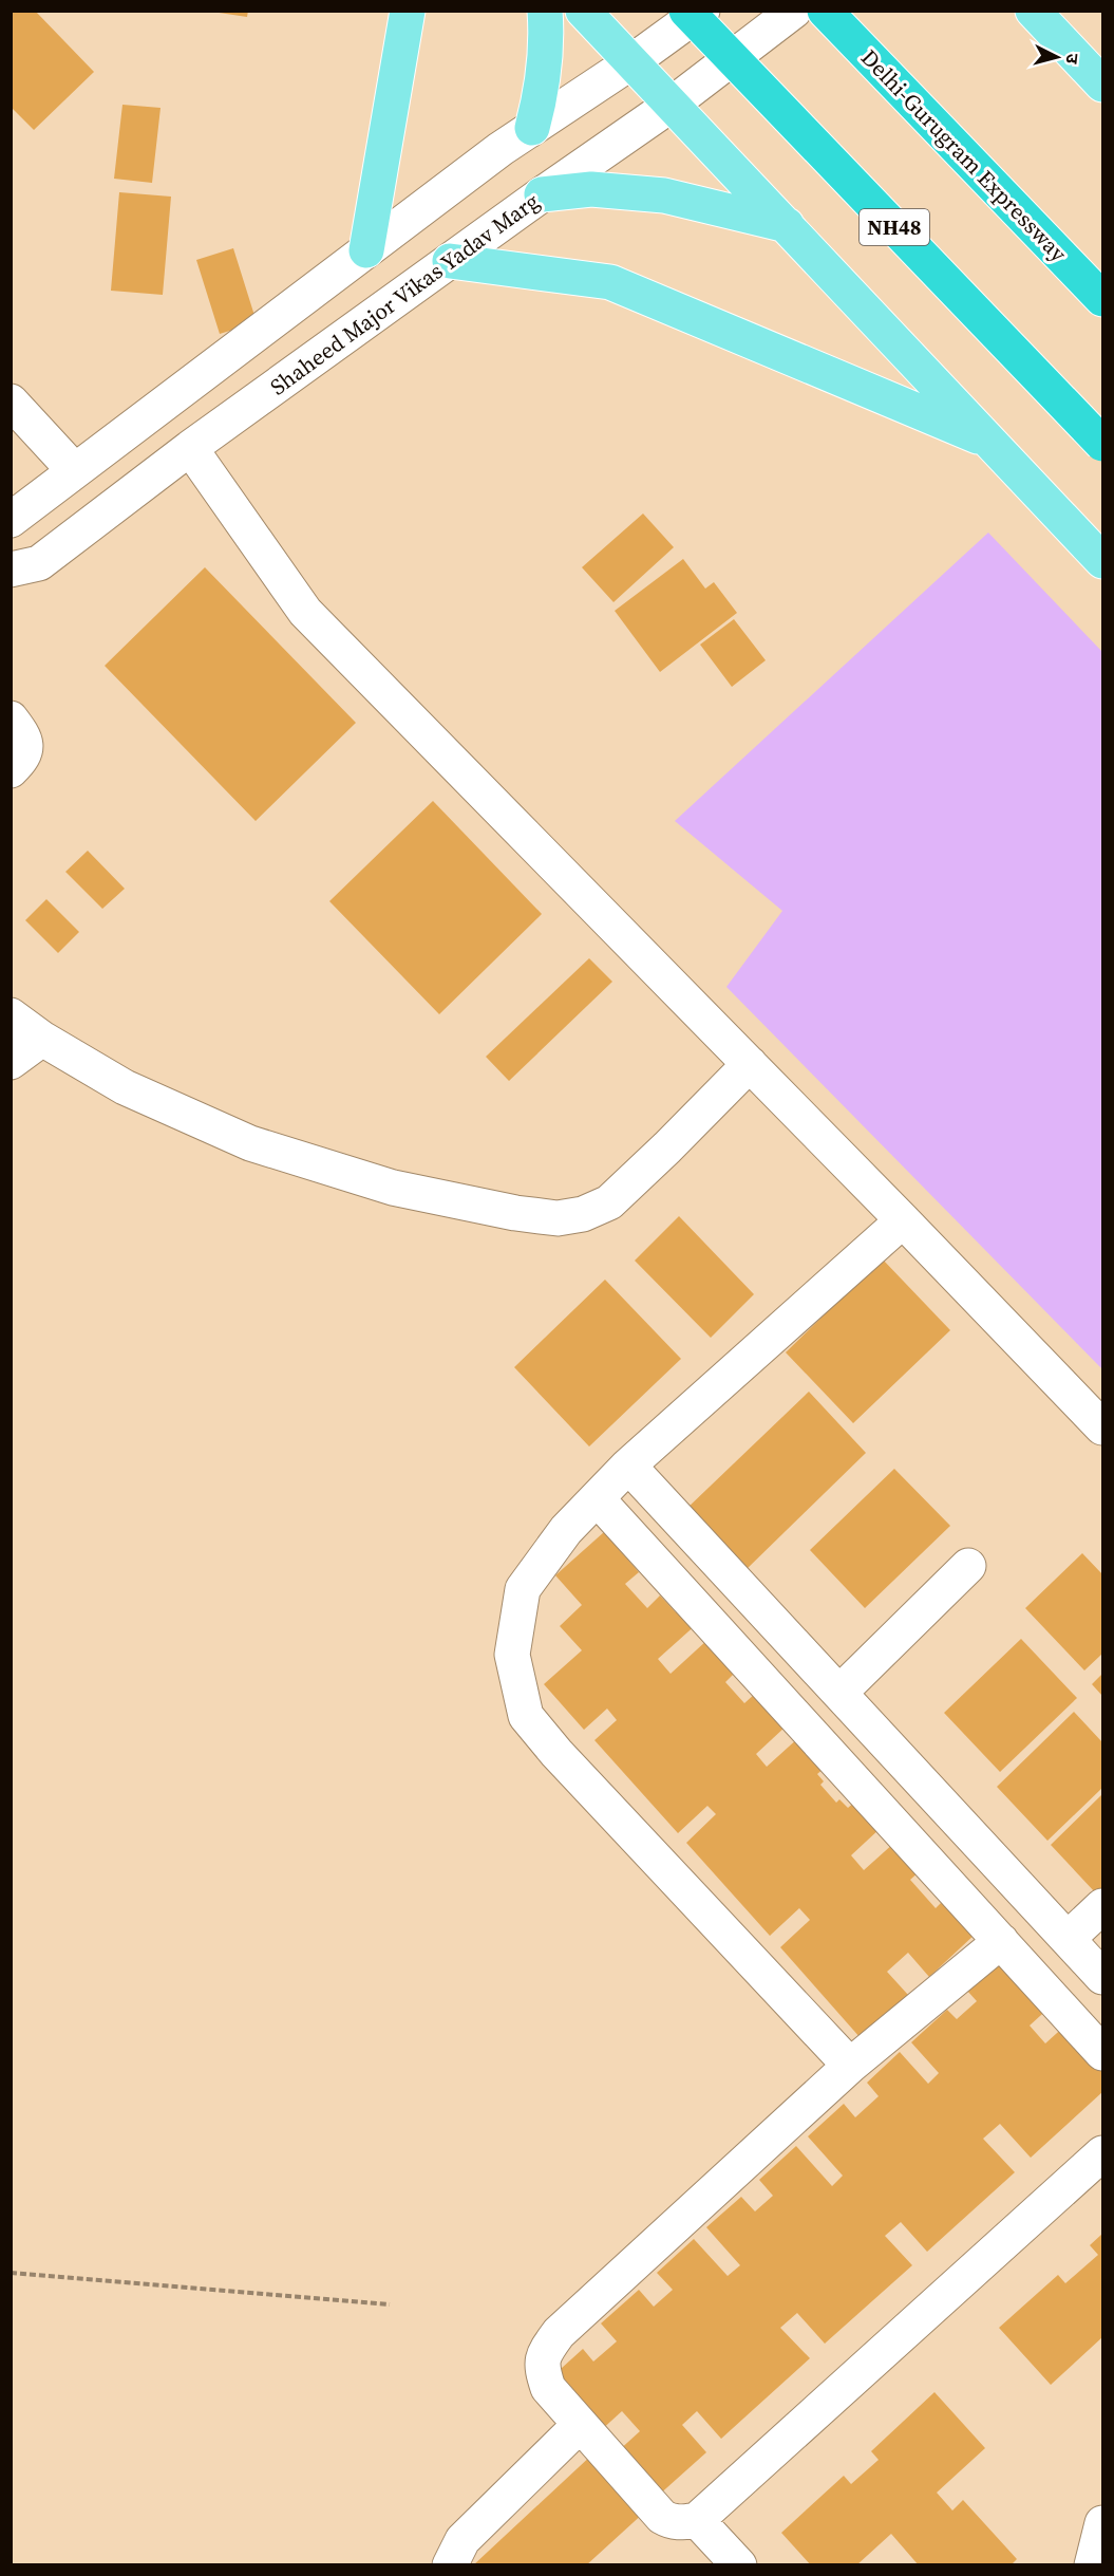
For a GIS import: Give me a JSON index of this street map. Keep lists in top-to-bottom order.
{
  "streets": {
    "highway": ["Delhi-Gurugram Expressway", "NH48"],
    "street": ["Shaheed Major Vikas Yadav Marg"]
  },
  "north": "right"
}
